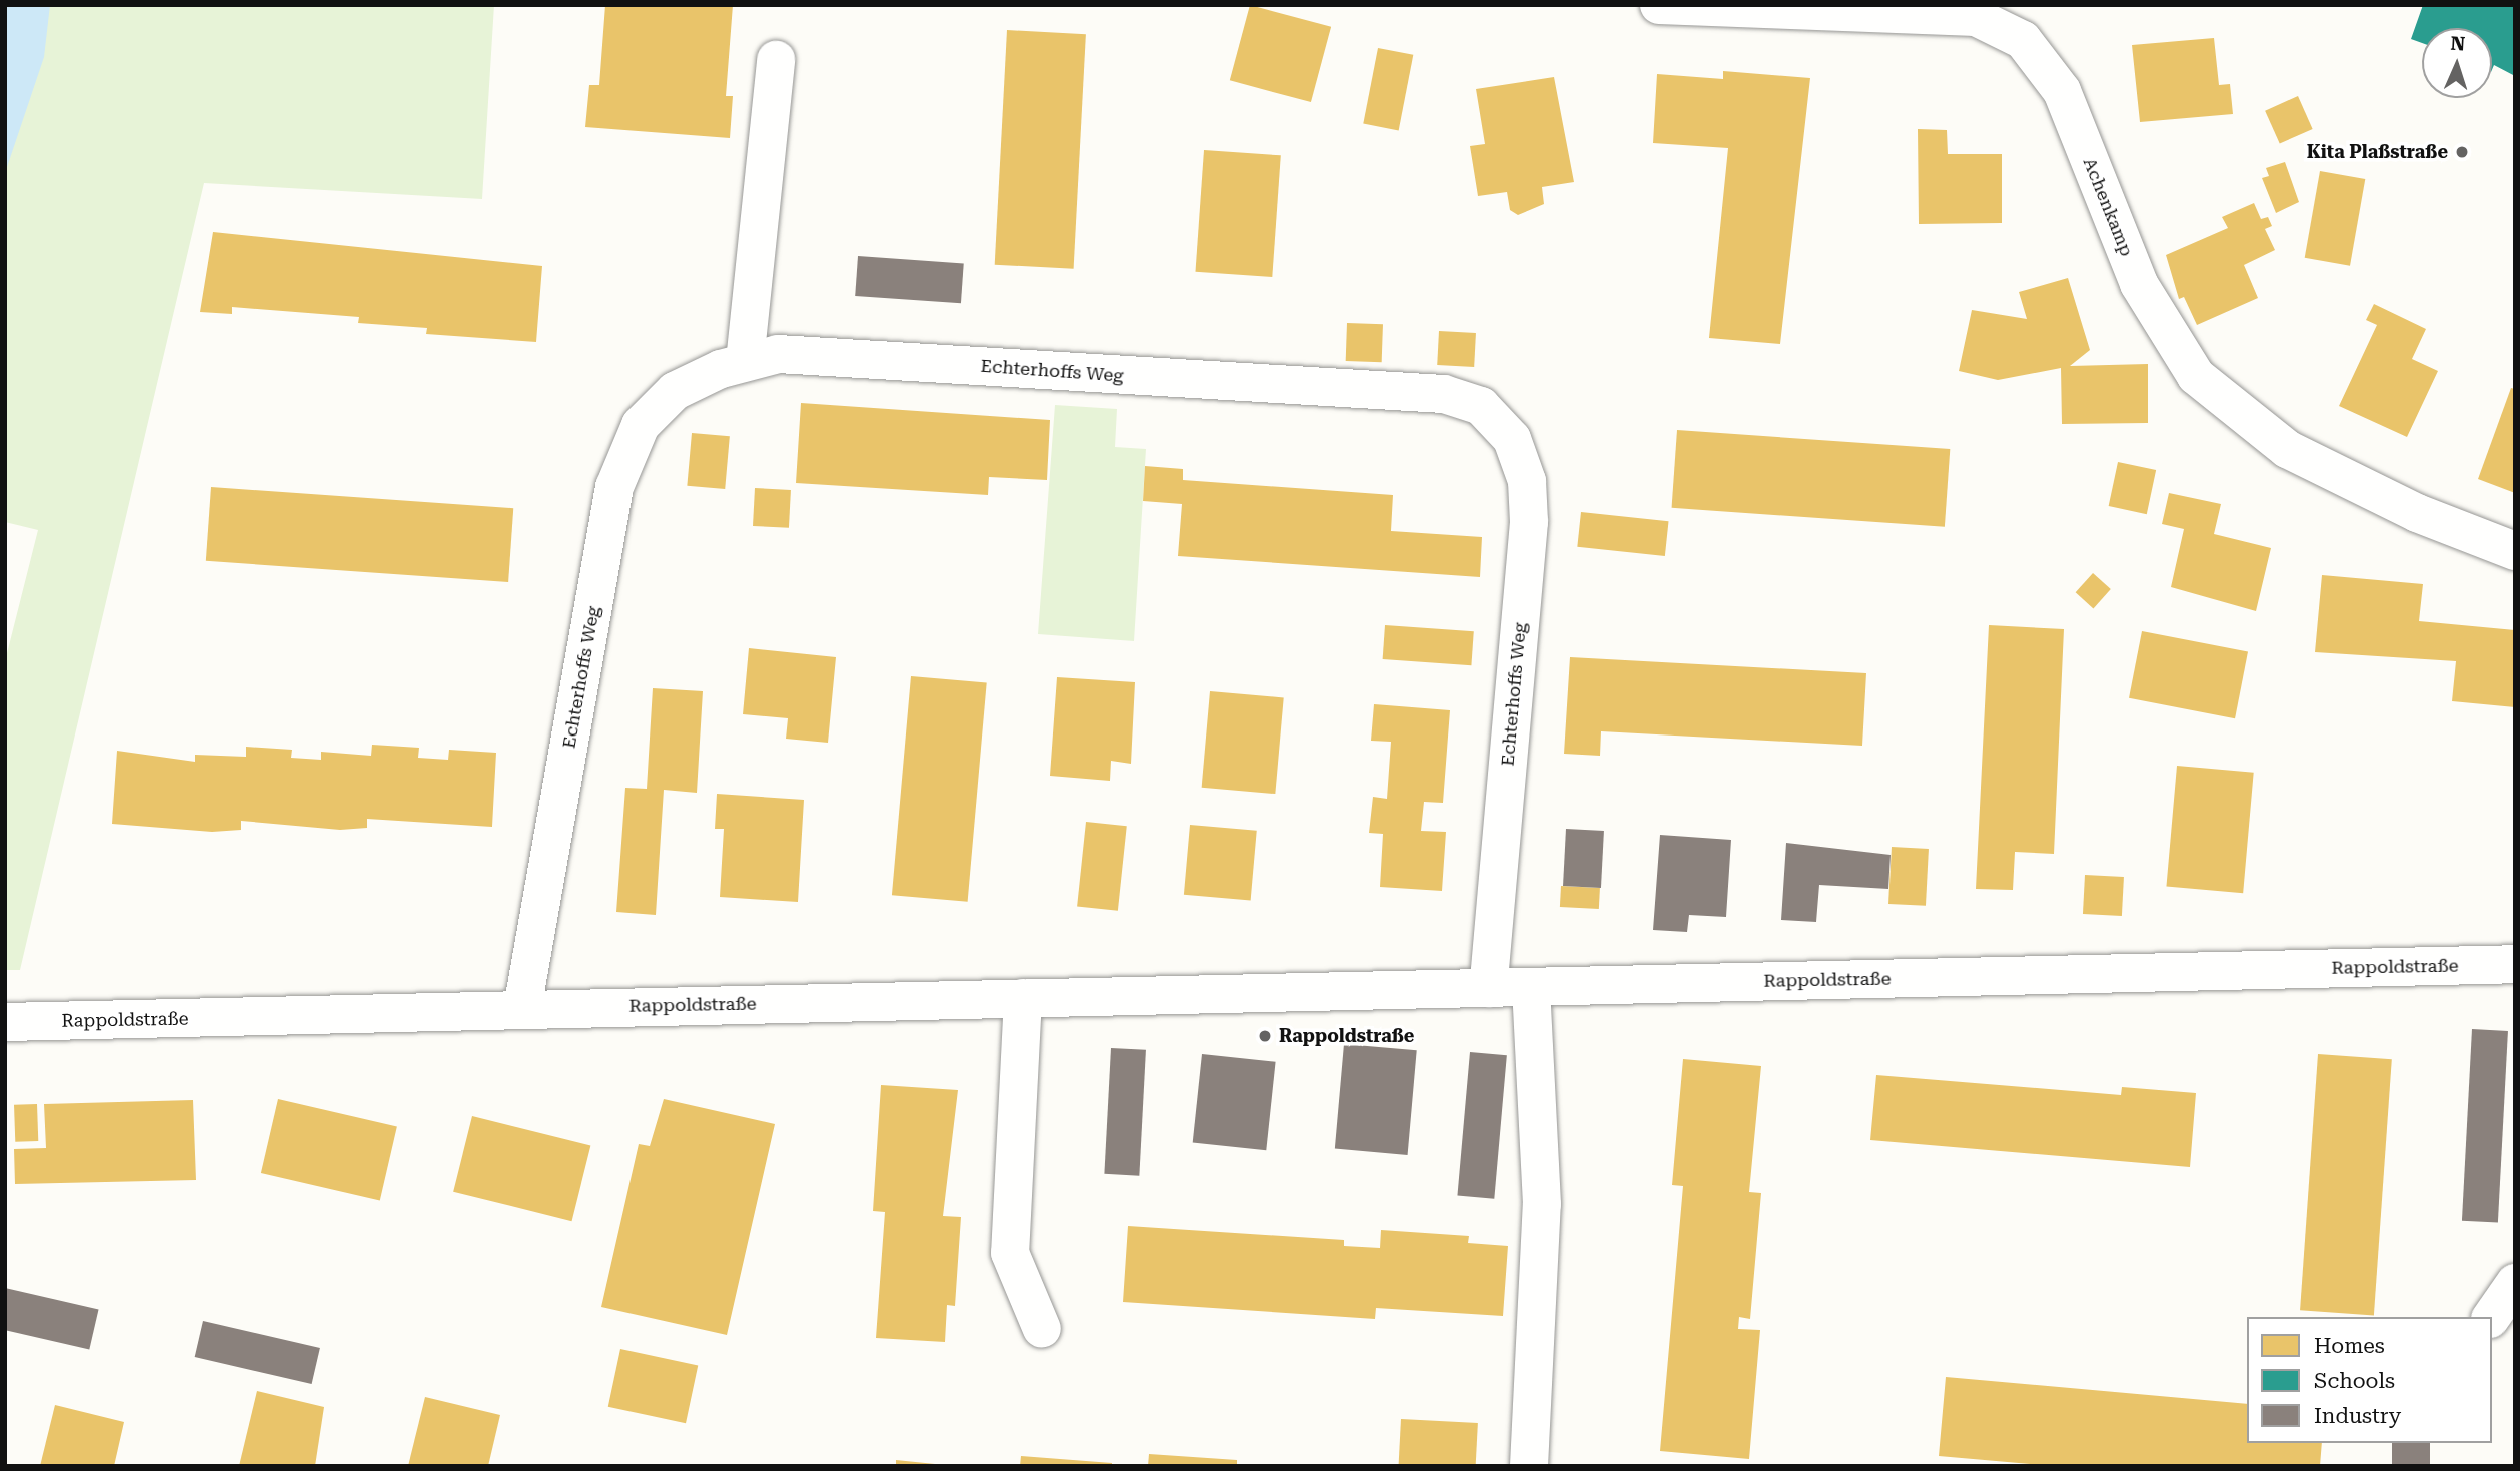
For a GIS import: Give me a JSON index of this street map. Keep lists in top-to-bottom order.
{
  "streets": {
    "street": ["Achenkamp", "Echterhoffs Weg", "Rappoldstraße"]
  },
  "crossings": [
    ["Echterhoffs Weg", "Rappoldstraße"]
  ],
  "places": ["Kita Plaßstraße", "Rappoldstraße"],
  "legend": ["Homes", "Schools", "Industry"],
  "north": "top"
}
